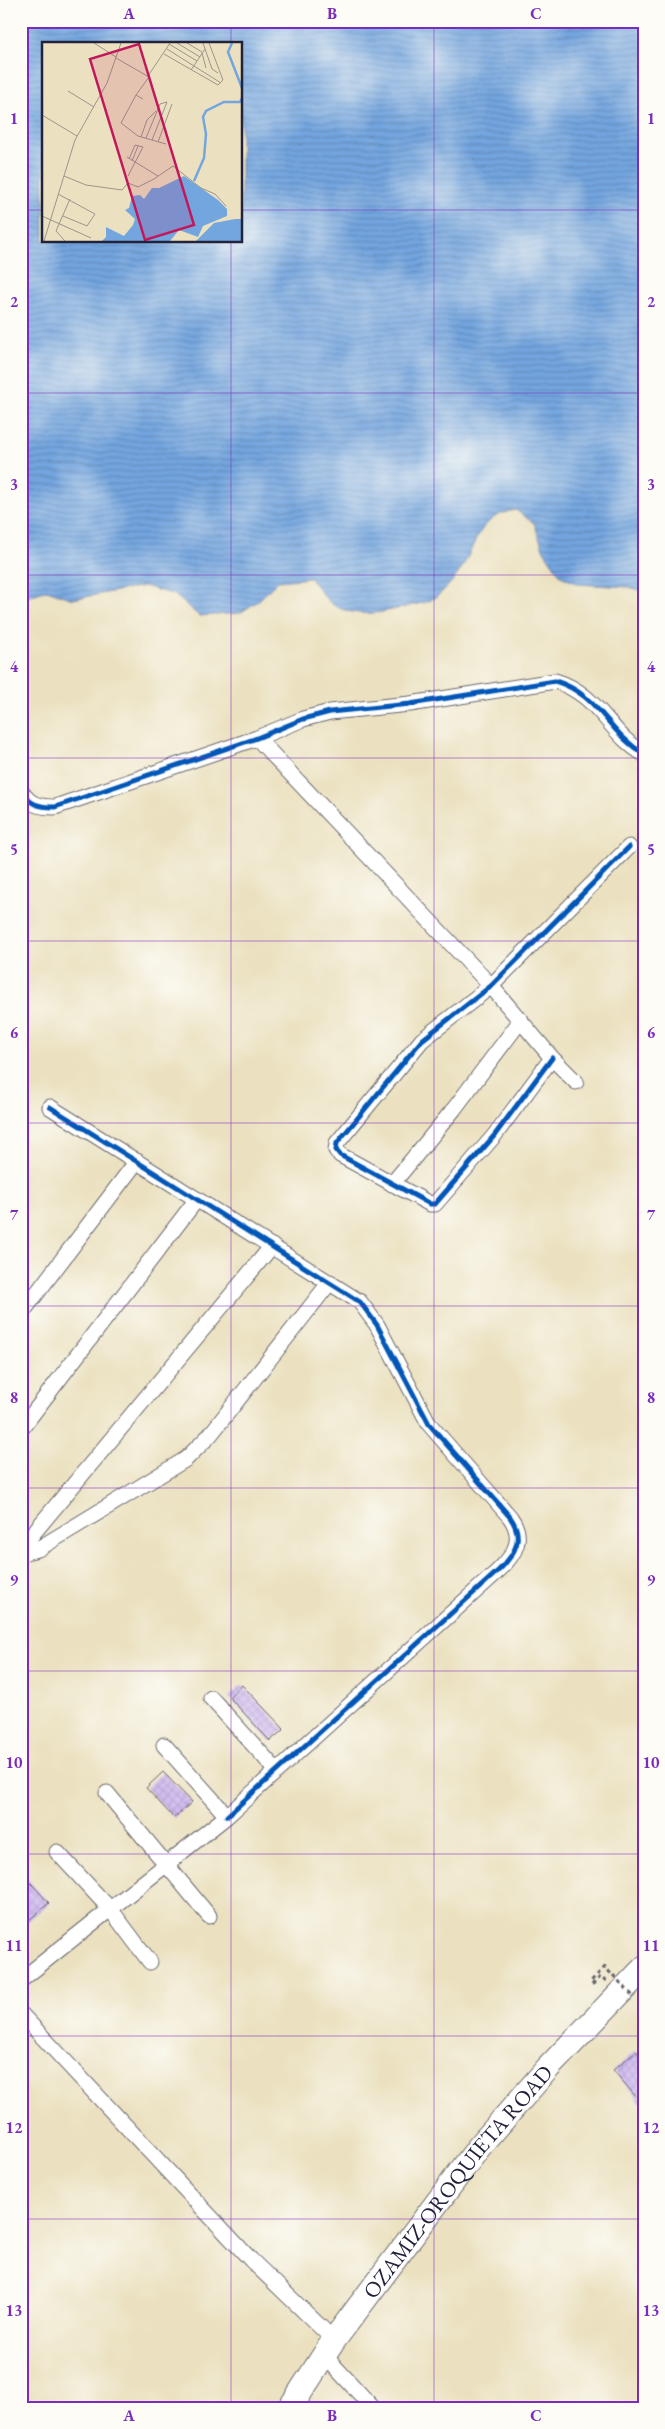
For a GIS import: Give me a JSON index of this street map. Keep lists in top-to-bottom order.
{
  "streets": {
    "main road": ["OZAMIZ-OROQUIETA ROAD"]
  },
  "grid": {
    "columns": ["A", "B", "C"],
    "rows": [
      "1",
      "2",
      "3",
      "4",
      "5",
      "6",
      "7",
      "8",
      "9",
      "10",
      "11",
      "12",
      "13"
    ]
  }
}
